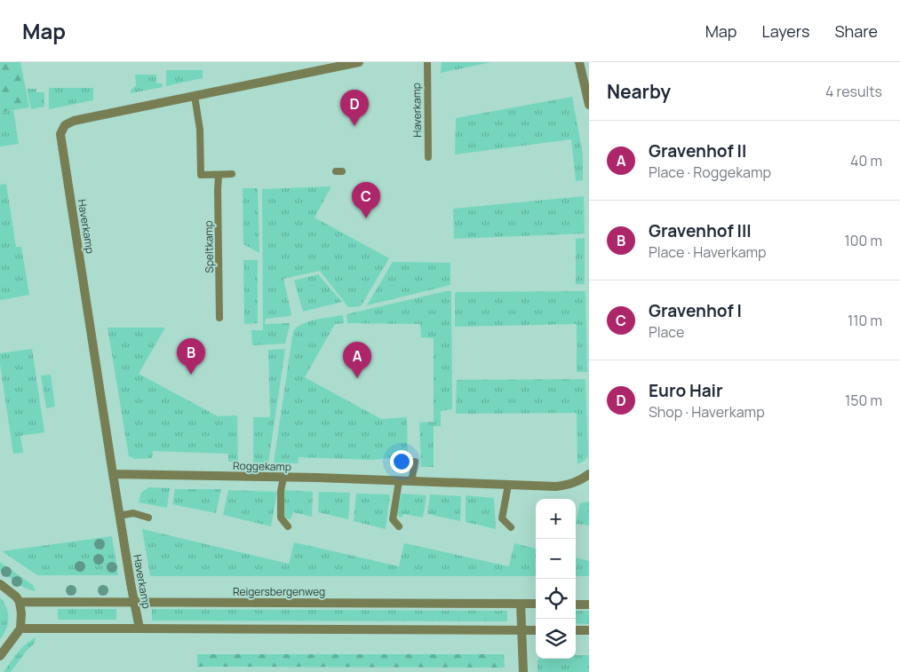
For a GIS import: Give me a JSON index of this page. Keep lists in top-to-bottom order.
{
  "streets": {
    "street": ["Haverkamp", "Roggekamp", "Reigersbergenweg"],
    "lane": ["Speltkamp"]
  },
  "crossings": [
    ["Haverkamp", "Roggekamp"],
    ["Haverkamp", "Reigersbergenweg"]
  ],
  "page": {
    "header": "Map",
    "nav": ["Map", "Layers", "Share"],
    "heading": ["Nearby", "4 results"],
    "pins": [
      "D",
      "C",
      "B",
      "A"
    ],
    "list": [
      {
        "mark": "A",
        "name": "Gravenhof II",
        "note": "Place · Roggekamp",
        "value": "40 m"
      },
      {
        "mark": "B",
        "name": "Gravenhof III",
        "note": "Place · Haverkamp",
        "value": "100 m"
      },
      {
        "mark": "C",
        "name": "Gravenhof I",
        "note": "Place",
        "value": "110 m"
      },
      {
        "mark": "D",
        "name": "Euro Hair",
        "note": "Shop · Haverkamp",
        "value": "150 m"
      }
    ],
    "map_buttons": ["+", "−"]
  }
}
